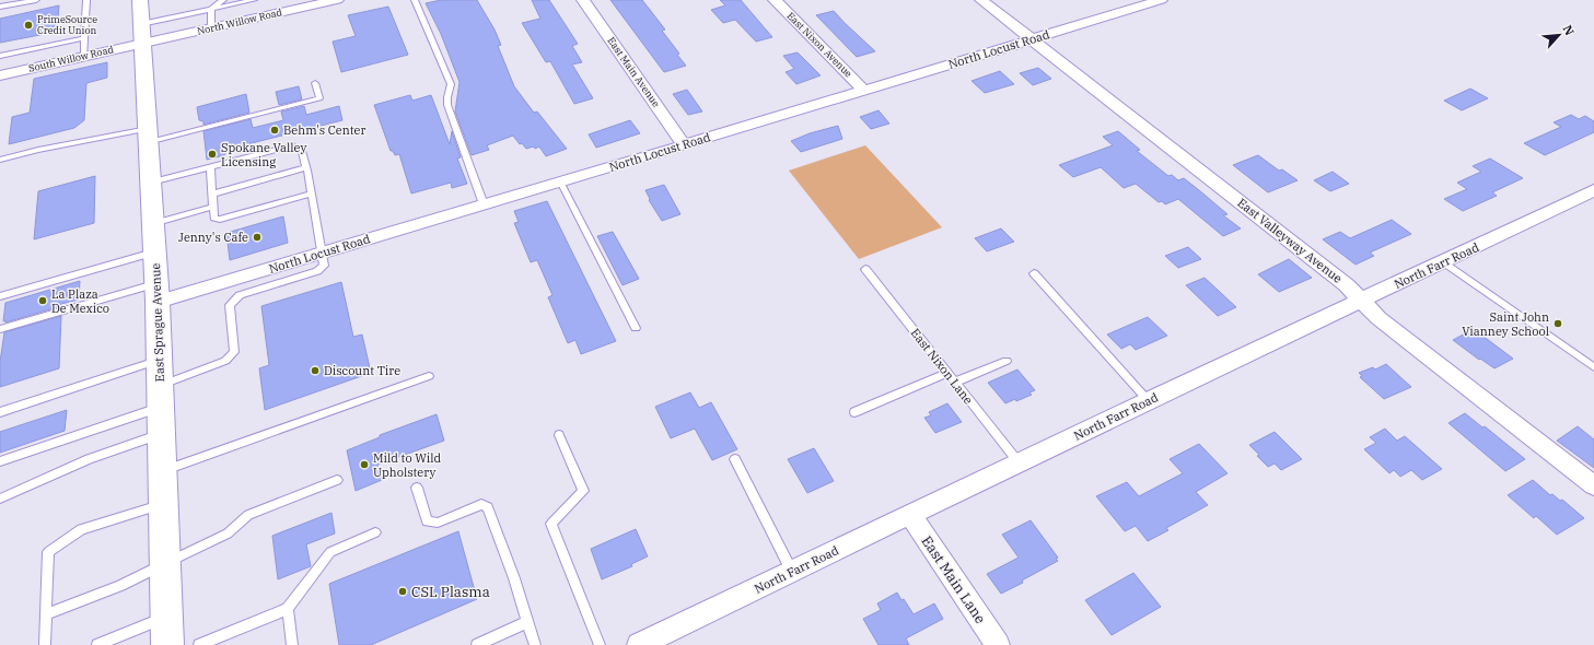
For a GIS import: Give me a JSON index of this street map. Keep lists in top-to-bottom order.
{
  "streets": {
    "main road": ["East Sprague Avenue"],
    "street": [
      "North Willow Road",
      "East Nixon Avenue",
      "North Locust Road",
      "South Willow Road",
      "East Main Avenue",
      "East Valleyway Avenue",
      "North Farr Road",
      "East Main Lane"
    ],
    "lane": ["East Nixon Lane"]
  },
  "crossings": [
    ["North Willow Road", "South Willow Road"],
    ["North Willow Road", "East Sprague Avenue"],
    ["East Nixon Avenue", "North Locust Road"],
    ["North Locust Road", "East Main Avenue"],
    ["North Locust Road", "East Valleyway Avenue"],
    ["North Locust Road", "East Sprague Avenue"],
    ["South Willow Road", "East Sprague Avenue"],
    ["East Valleyway Avenue", "North Farr Road"],
    ["North Farr Road", "East Nixon Lane"],
    ["North Farr Road", "East Main Lane"]
  ],
  "places": [
    "PrimeSource Credit Union",
    "Behm's Center",
    "Spokane Valley Licensing",
    "Jenny's Cafe",
    "La Plaza De Mexico",
    "Saint John Vianney School",
    "Discount Tire",
    "Mild to Wild Upholstery",
    "CSL Plasma"
  ],
  "north": "top right"
}
